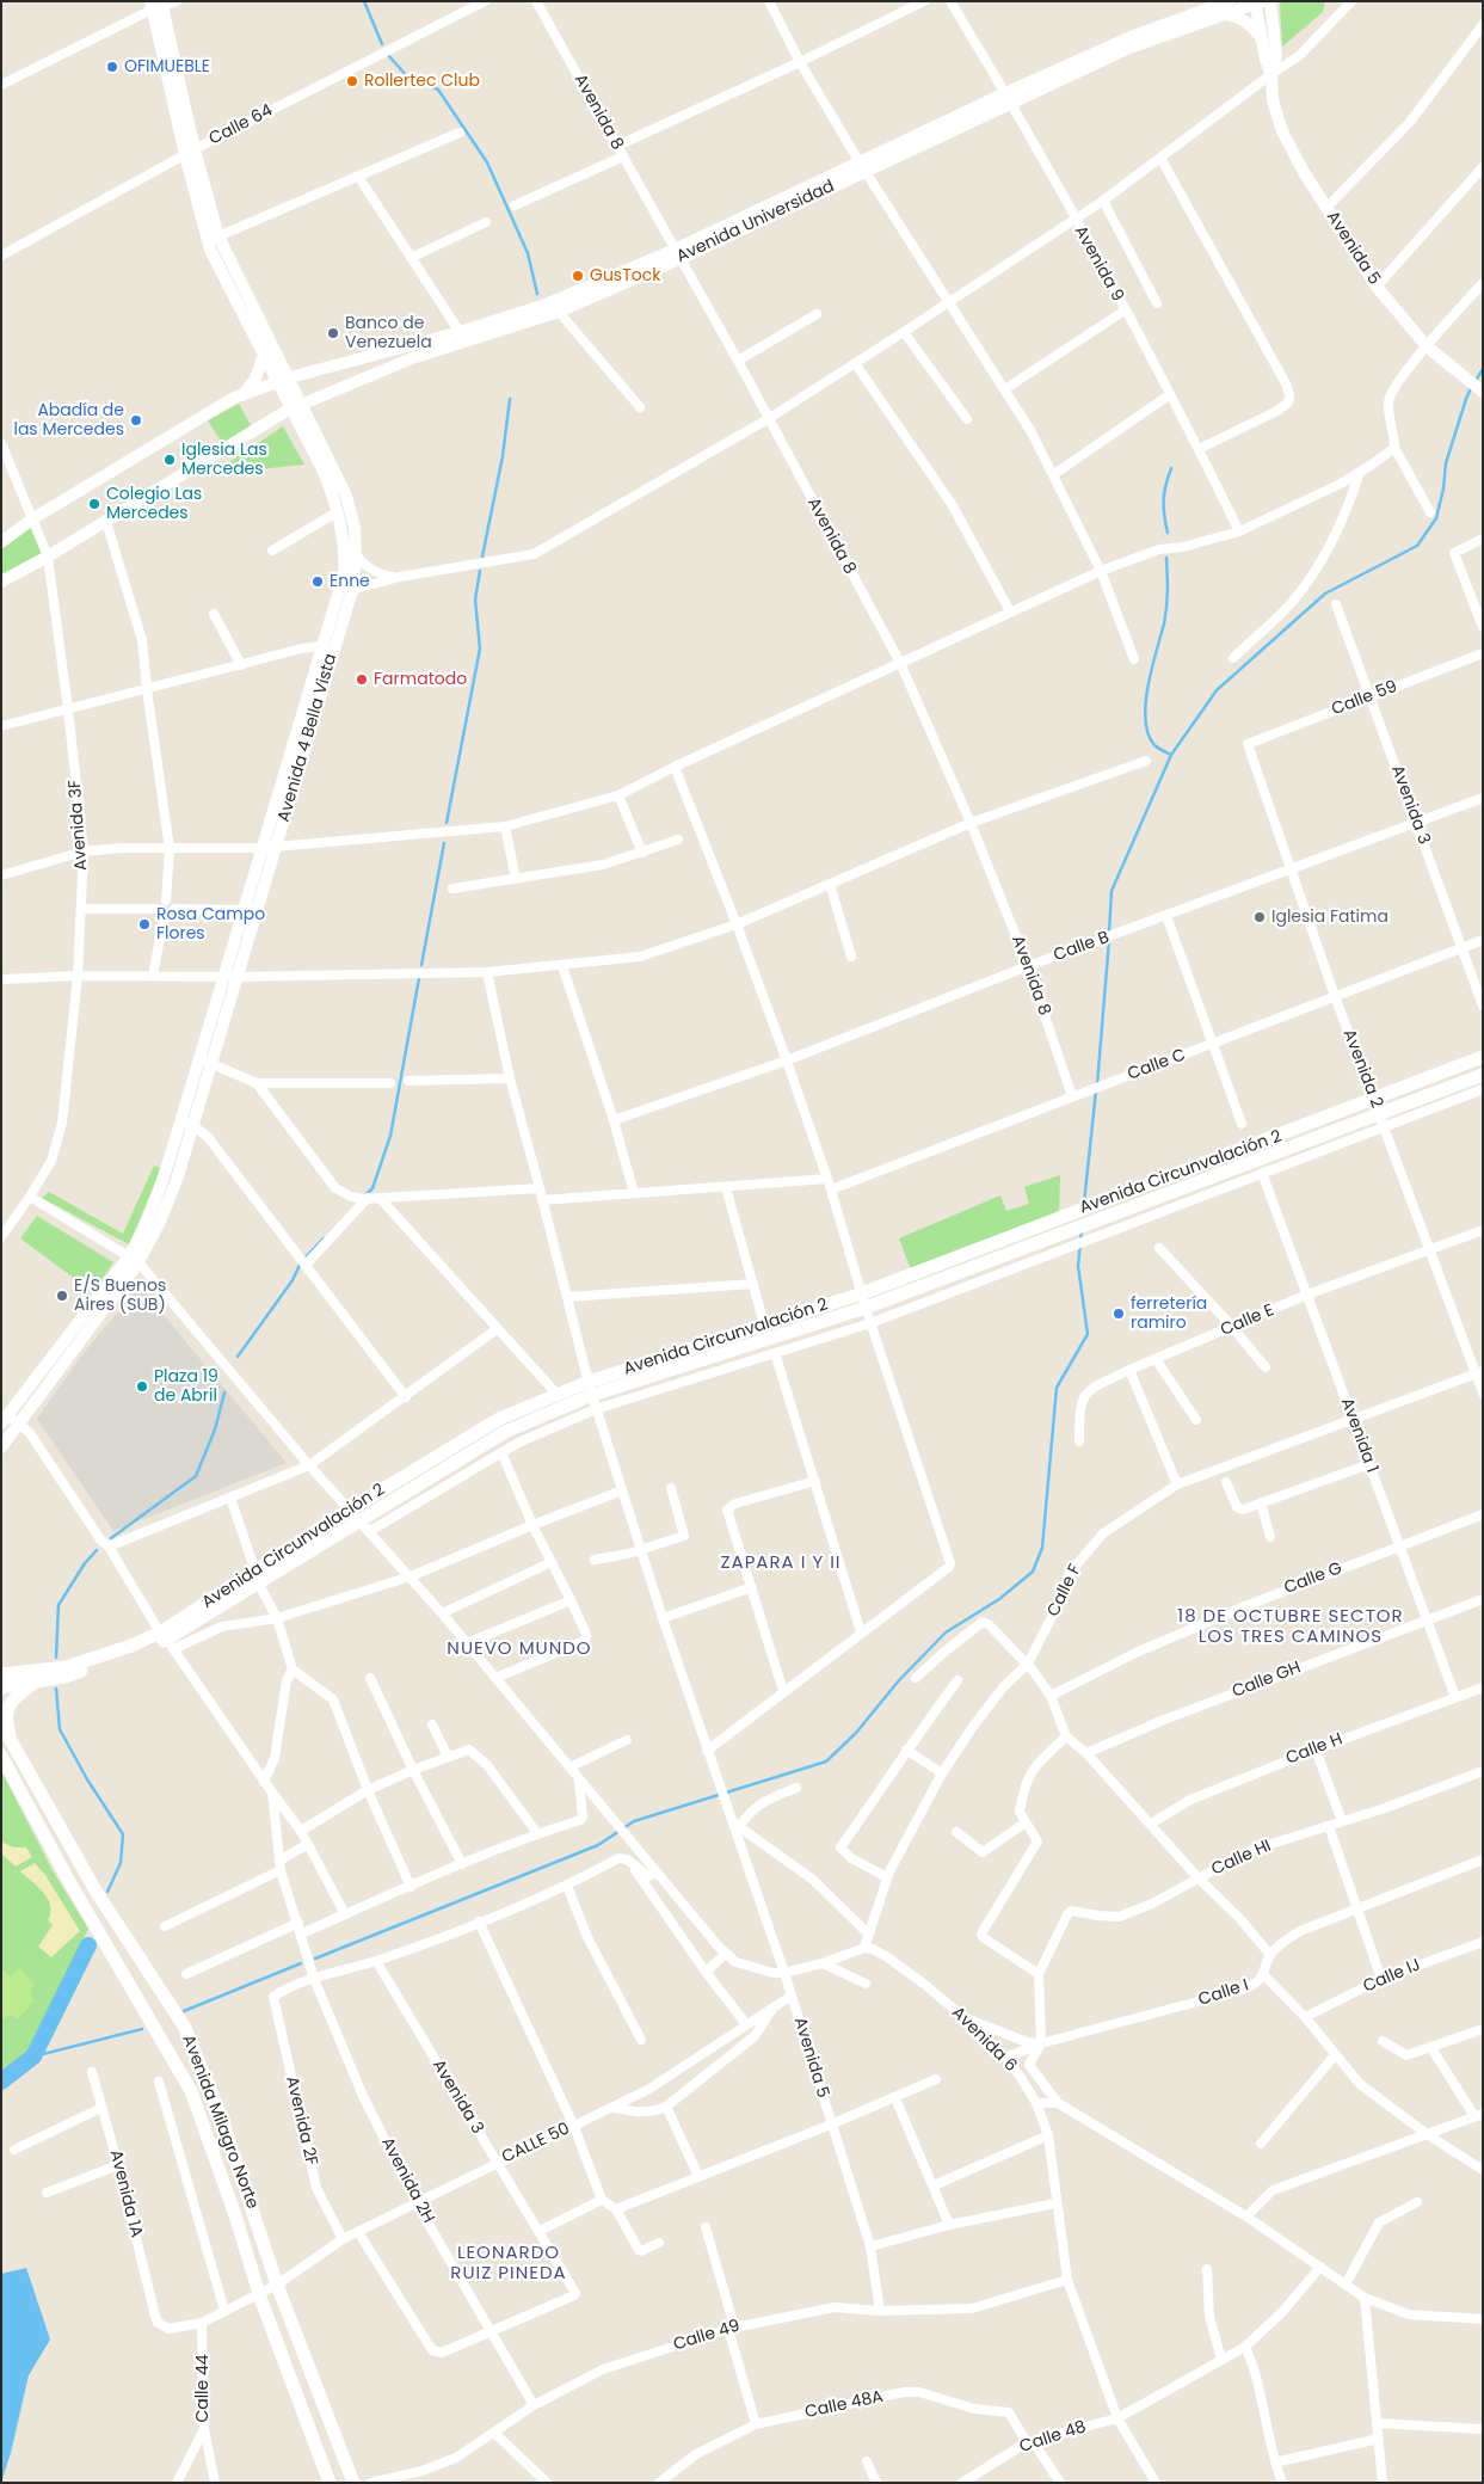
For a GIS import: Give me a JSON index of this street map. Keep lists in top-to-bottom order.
{
  "streets": {
    "main road": ["Avenida Circunvalación 2", "Avenida Milagro Norte"],
    "street": [
      "Avenida 8",
      "Calle 64",
      "Avenida Universidad",
      "Avenida 5",
      "Avenida 9",
      "Calle 59",
      "Avenida 4 Bella Vista",
      "Avenida 3",
      "Avenida 3F",
      "Calle B",
      "Calle C",
      "Avenida 2",
      "Calle E",
      "Avenida 1",
      "Calle G",
      "Calle F",
      "Calle GH",
      "Calle H",
      "Calle HI",
      "Calle IJ",
      "Calle I",
      "Avenida 6",
      "Avenida 2F",
      "CALLE 50",
      "Avenida 2H",
      "Avenida 1A",
      "Calle 49",
      "Calle 44",
      "Calle 48A",
      "Calle 48"
    ]
  },
  "crossings": [
    ["Avenida 8", "Avenida Universidad"],
    ["Avenida 8", "Calle B"],
    ["Avenida 8", "Calle C"],
    ["Calle 64", "Avenida 4 Bella Vista"],
    ["Avenida Universidad", "Avenida 5"],
    ["Avenida Universidad", "Avenida 9"],
    ["Avenida Universidad", "Avenida 4 Bella Vista"],
    ["Avenida Universidad", "Avenida 3F"],
    ["Avenida 5", "Avenida Circunvalación 2"],
    ["Avenida 5", "CALLE 50"],
    ["Avenida 5", "Calle 49"],
    ["Calle 59", "Avenida 3"],
    ["Calle 59", "Avenida 2"],
    ["Avenida 3", "Calle B"],
    ["Avenida 3", "Calle C"],
    ["Avenida 3", "CALLE 50"],
    ["Avenida 3", "Avenida 2H"],
    ["Calle B", "Avenida 2"],
    ["Calle C", "Avenida 2"],
    ["Avenida 2", "Avenida Circunvalación 2"],
    ["Avenida 2", "Calle E"],
    ["Avenida 2", "Calle F"],
    ["Calle E", "Avenida 1"],
    ["Avenida 1", "Calle G"],
    ["Avenida 1", "Calle F"],
    ["Avenida 1", "Calle GH"],
    ["Avenida 1", "Calle H"],
    ["Calle F", "Avenida 6"],
    ["Calle I", "Avenida 6"],
    ["Avenida 6", "Calle 49"],
    ["Avenida 6", "Calle 48"],
    ["Avenida 2F", "CALLE 50"],
    ["Avenida 2F", "Avenida 2H"],
    ["Avenida Milagro Norte", "CALLE 50"],
    ["CALLE 50", "Avenida 2H"],
    ["CALLE 50", "Avenida 1A"],
    ["CALLE 50", "Calle 44"],
    ["Avenida 2H", "Calle 49"],
    ["Calle 48A", "Calle 48"]
  ],
  "districts": [
    "ZAPARA I Y II",
    "18 DE OCTUBRE SECTOR LOS TRES CAMINOS",
    "NUEVO MUNDO",
    "LEONARDO RUIZ PINEDA"
  ],
  "places": [
    "OFIMUEBLE",
    "Rollertec Club",
    "GusTock",
    "Banco de Venezuela",
    "Abadía de las Mercedes",
    "Iglesia Las Mercedes",
    "Colegio Las Mercedes",
    "Enne",
    "Farmatodo",
    "Iglesia Fatima",
    "Rosa Campo Flores",
    "E/S Buenos Aires (SUB)",
    "ferretería ramiro",
    "Plaza 19 de Abril"
  ]
}
